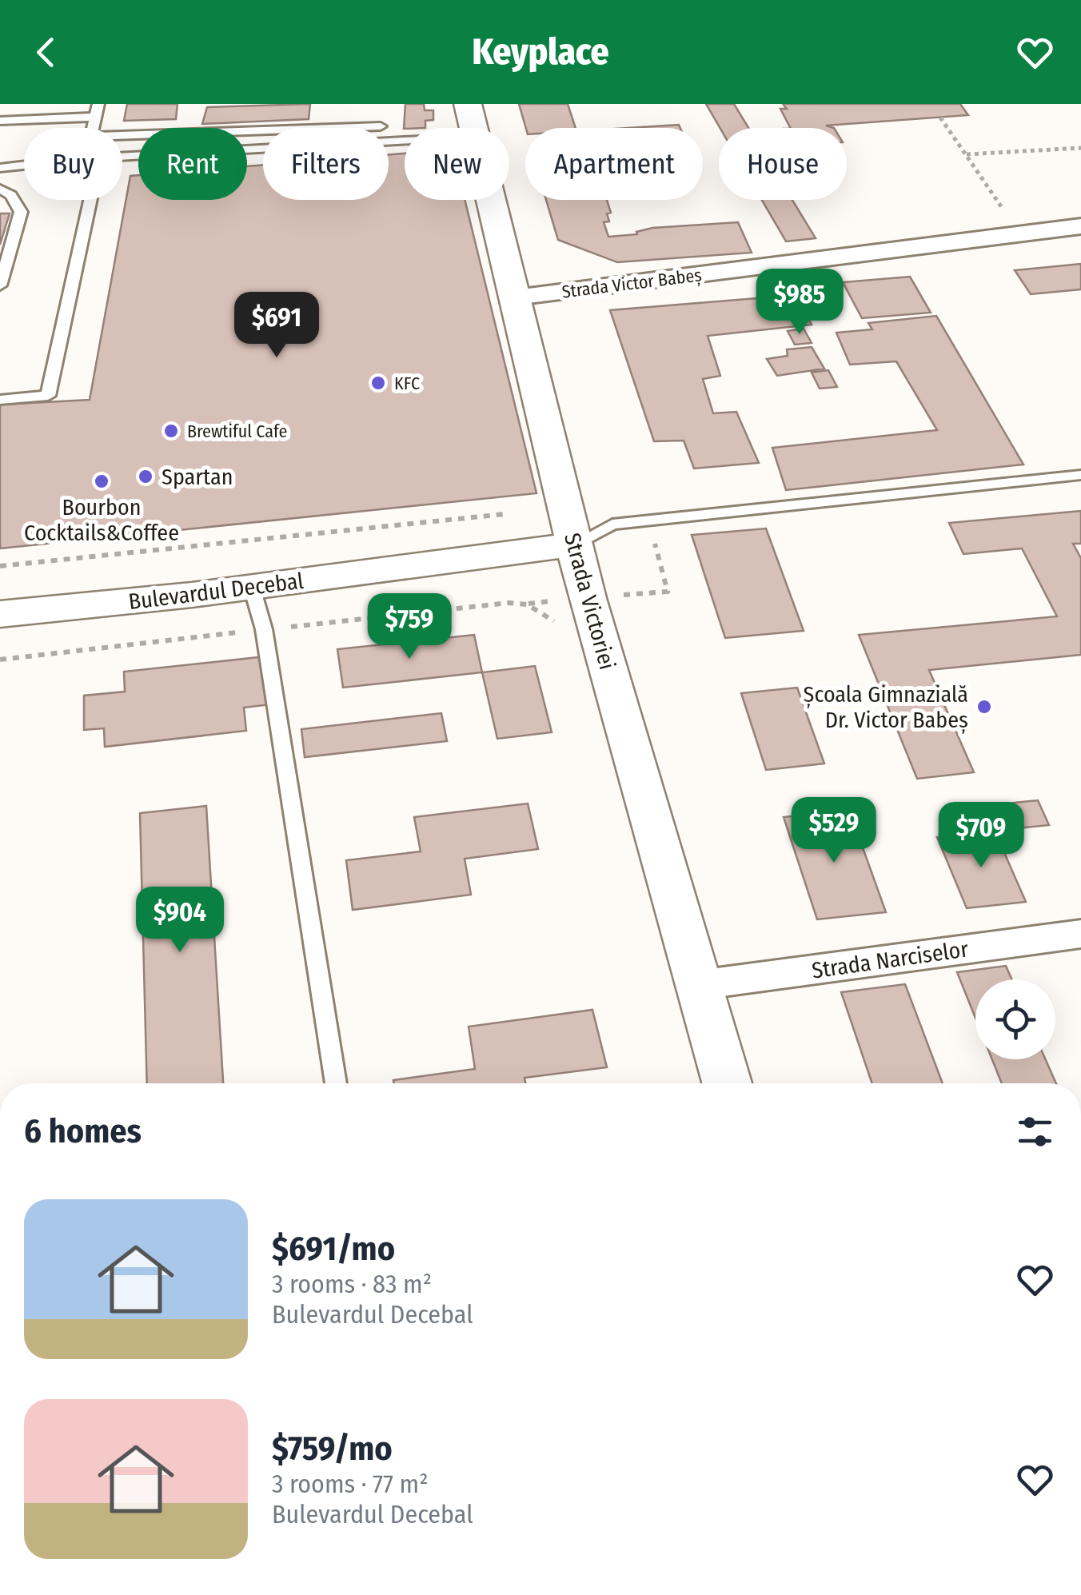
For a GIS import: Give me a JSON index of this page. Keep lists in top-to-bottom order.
{
  "streets": {
    "street": [
      "Strada Victor Babeș",
      "Bulevardul Decebal",
      "Strada Victoriei",
      "Strada Narciselor"
    ]
  },
  "crossings": [
    ["Strada Victor Babeș", "Strada Victoriei"],
    ["Bulevardul Decebal", "Strada Victoriei"],
    ["Strada Victoriei", "Strada Narciselor"]
  ],
  "places": [
    "KFC",
    "Brewtiful Cafe",
    "Spartan",
    "Bourbon Cocktails&Coffee",
    "Școala Gimnazială Dr. Victor Babeș"
  ],
  "page": {
    "header": "Keyplace",
    "chip": [
      "Buy",
      "Rent",
      "Filters",
      "New",
      "Apartment",
      "House"
    ],
    "price": [
      "$985",
      "$691",
      "$759",
      "$529",
      "$709",
      "$904"
    ],
    "heading": "6 homes",
    "list": [
      {
        "name": "$691/mo",
        "note": "3 rooms · 83 m² · Bulevardul Decebal"
      },
      {
        "name": "$759/mo",
        "note": "3 rooms · 77 m² · Bulevardul Decebal"
      }
    ]
  }
}
